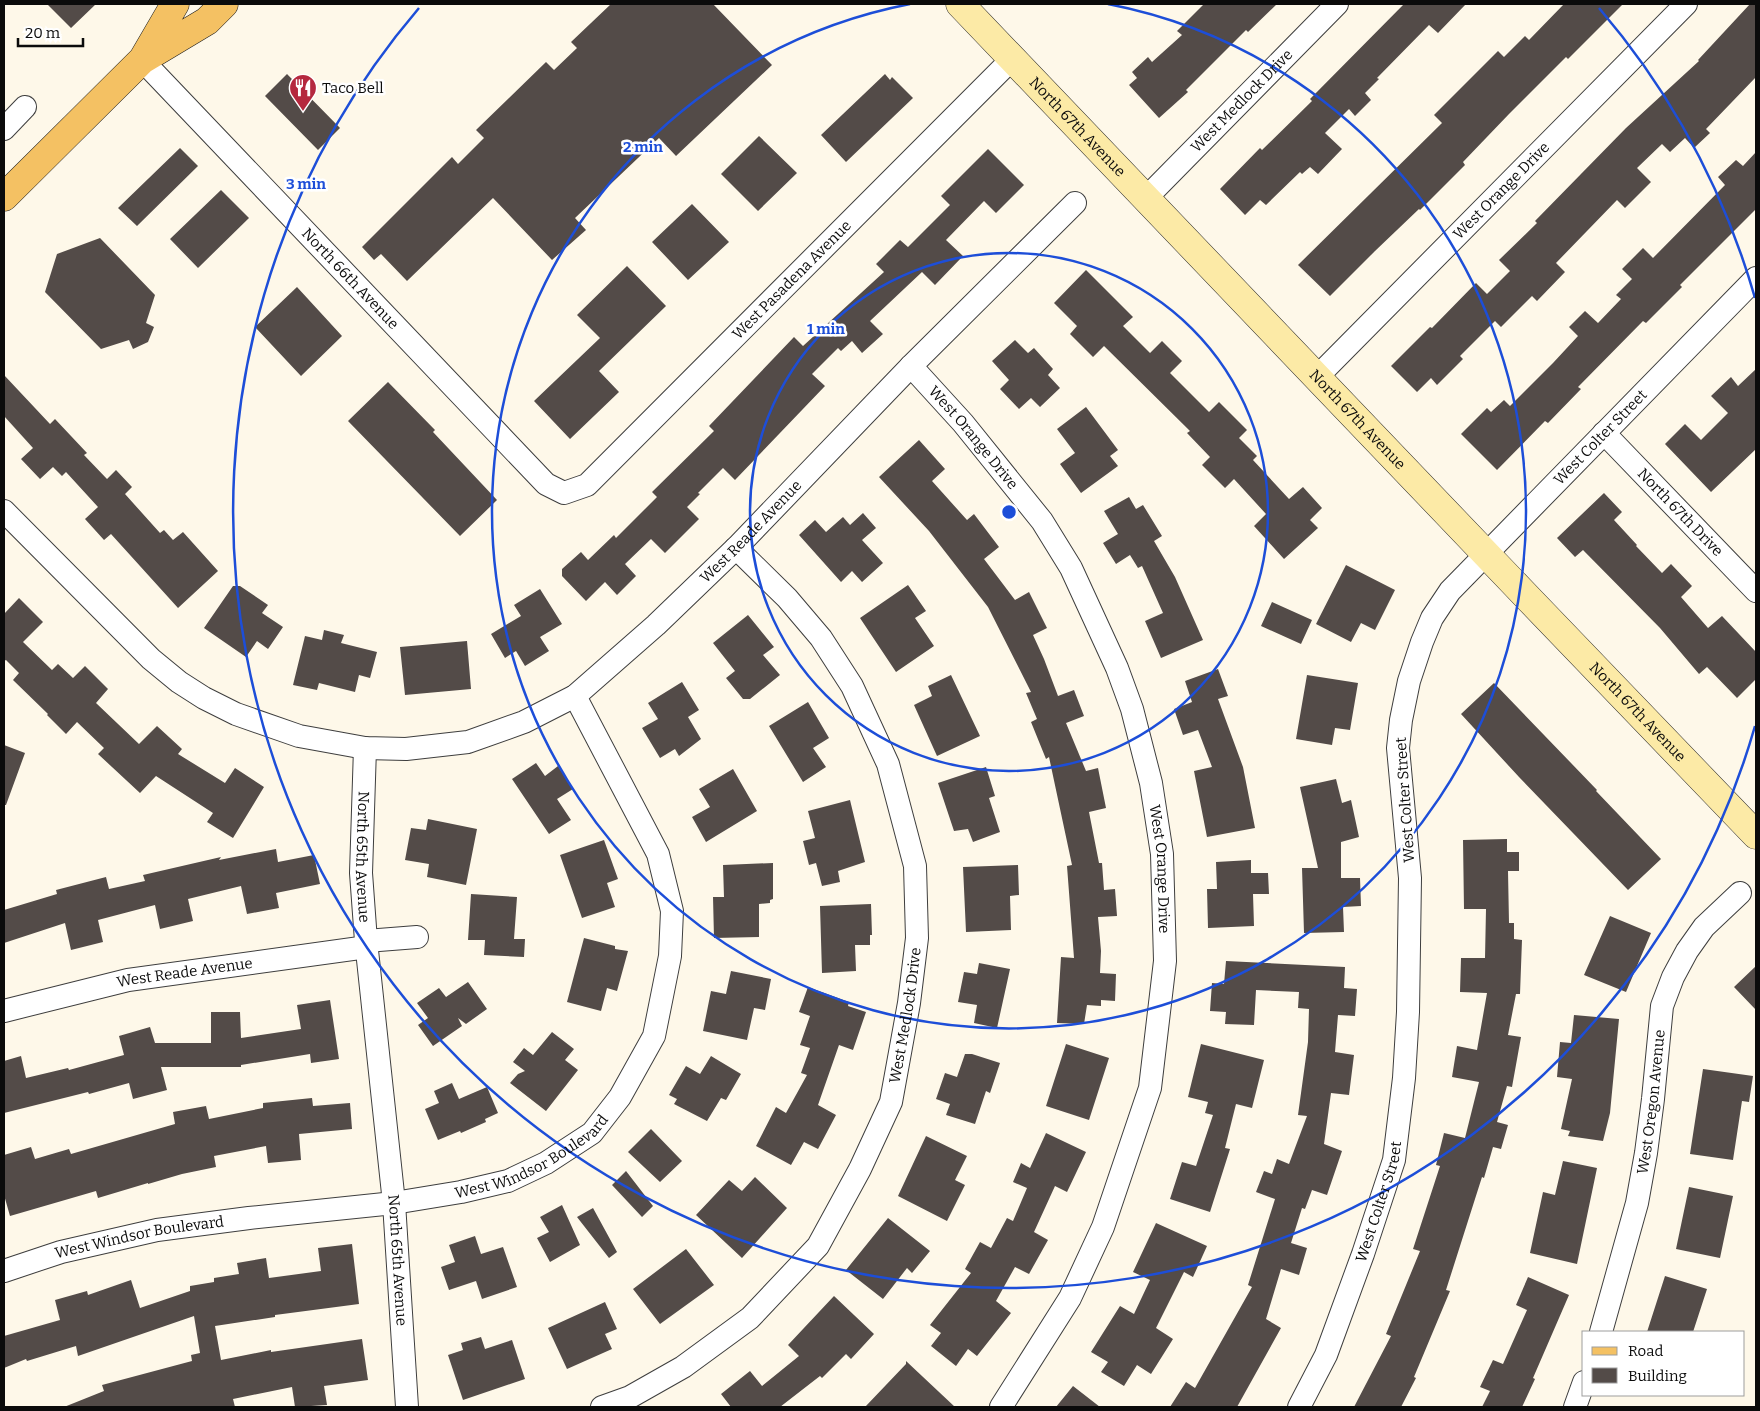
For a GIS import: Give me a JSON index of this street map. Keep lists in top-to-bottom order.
{
  "streets": {
    "main road": ["North 67th Avenue"],
    "street": [
      "West Medlock Drive",
      "West Orange Drive",
      "North 66th Avenue",
      "West Pasadena Avenue",
      "West Colter Street",
      "North 67th Drive",
      "West Reade Avenue",
      "North 65th Avenue",
      "West Oregon Avenue",
      "West Windsor Boulevard"
    ]
  },
  "crossings": [
    ["West Medlock Drive", "North 67th Avenue"],
    ["West Medlock Drive", "West Reade Avenue"],
    ["North 67th Avenue", "West Orange Drive"],
    ["North 67th Avenue", "West Pasadena Avenue"],
    ["North 67th Avenue", "West Colter Street"],
    ["West Orange Drive", "West Reade Avenue"],
    ["North 66th Avenue", "West Pasadena Avenue"],
    ["West Colter Street", "North 67th Drive"],
    ["West Reade Avenue", "North 65th Avenue"],
    ["West Reade Avenue", "West Windsor Boulevard"],
    ["North 65th Avenue", "West Windsor Boulevard"]
  ],
  "places": {
    "restaurant": ["Taco Bell"]
  },
  "legend": ["Road", "Building"],
  "scale_bar": "20 m",
  "rings": ["2 min", "3 min", "1 min"]
}
